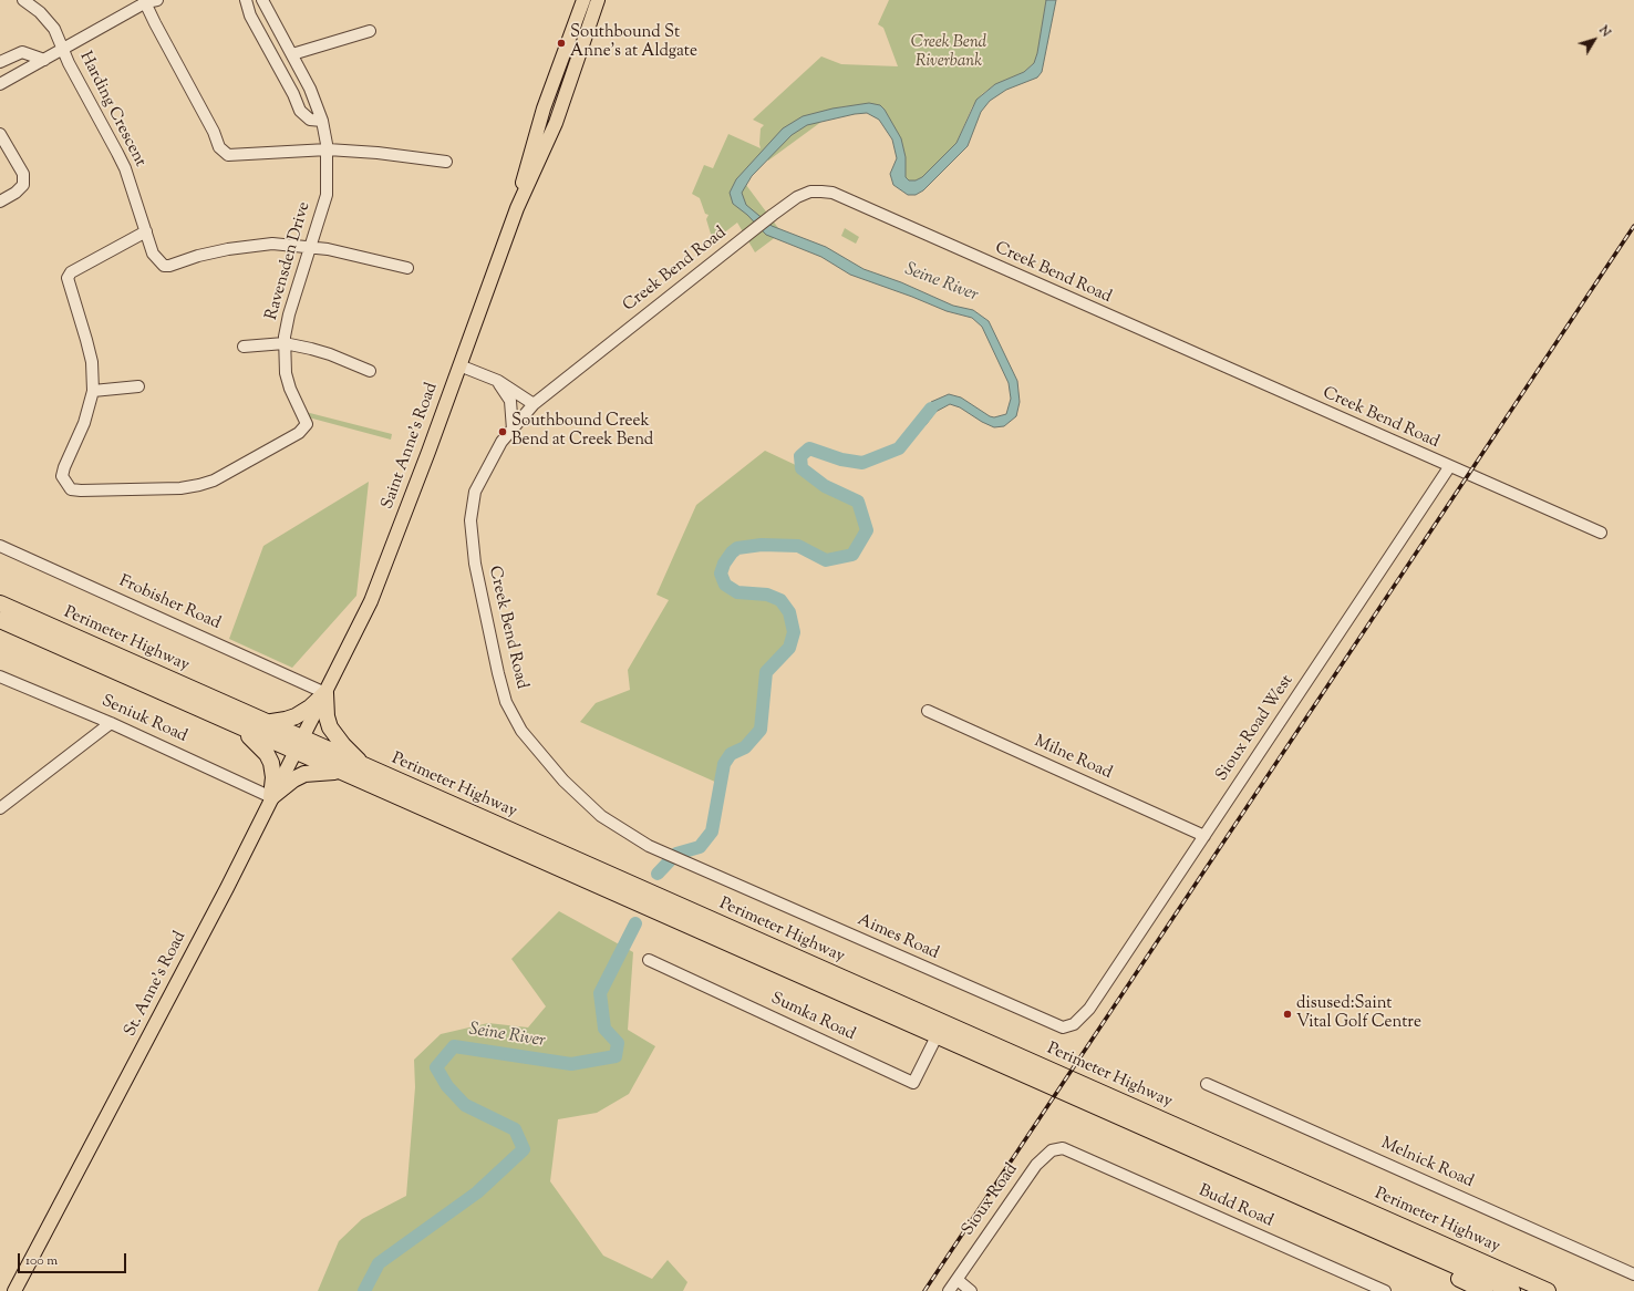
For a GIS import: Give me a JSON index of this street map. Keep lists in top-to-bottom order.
{
  "streets": {
    "highway": ["Perimeter Highway"],
    "main road": ["Saint Anne's Road", "St. Anne's Road"],
    "street": [
      "Harding Crescent",
      "Ravensden Drive",
      "Creek Bend Road",
      "Frobisher Road",
      "Seniuk Road",
      "Sioux Road West",
      "Milne Road",
      "Aimes Road",
      "Sumka Road",
      "Melnick Road",
      "Sioux Road",
      "Budd Road"
    ]
  },
  "crossings": [
    ["Harding Crescent", "Ravensden Drive"],
    ["Creek Bend Road", "Sioux Road West"],
    ["Creek Bend Road", "Aimes Road"],
    ["Saint Anne's Road", "Frobisher Road"],
    ["Saint Anne's Road", "St. Anne's Road"],
    ["Frobisher Road", "St. Anne's Road"],
    ["Perimeter Highway", "St. Anne's Road"],
    ["Perimeter Highway", "Sumka Road"],
    ["Seniuk Road", "St. Anne's Road"],
    ["Sioux Road West", "Milne Road"],
    ["Sioux Road West", "Aimes Road"],
    ["Sioux Road", "Budd Road"]
  ],
  "water": ["Seine River"],
  "parks": ["Creek Bend Riverbank"],
  "places": ["Southbound St Anne's at Aldgate", "Southbound Creek Bend at Creek Bend", "disused:Saint Vital Golf Centre"],
  "scale_bar": "100 m",
  "north": "top right"
}
